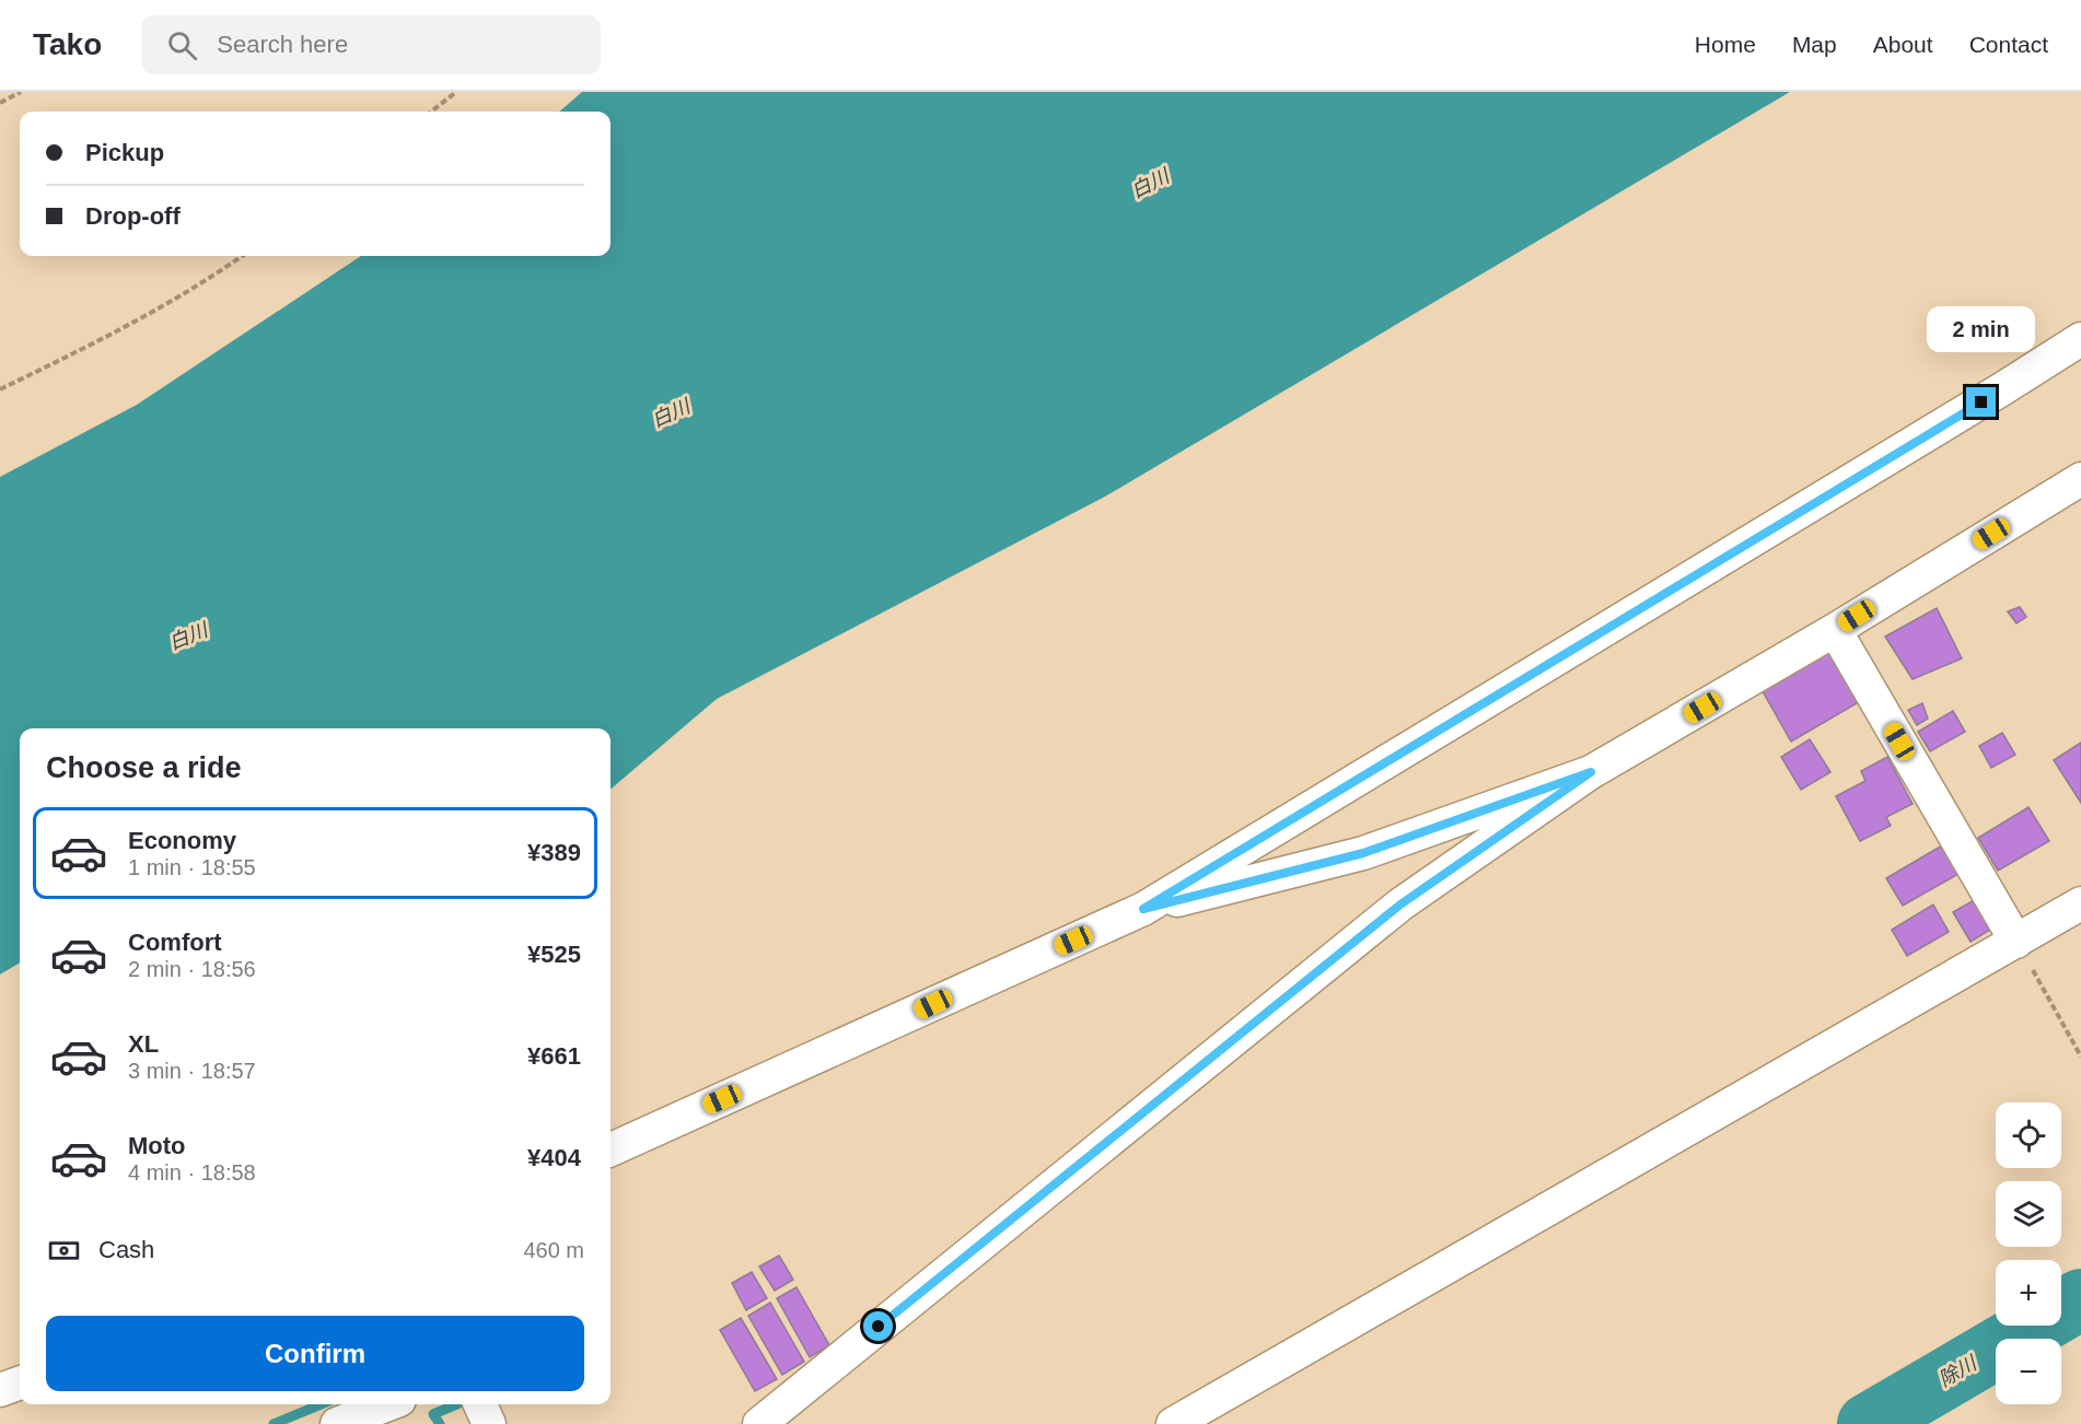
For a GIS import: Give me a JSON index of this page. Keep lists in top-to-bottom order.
{
  "water": ["白川", "除川"],
  "page": {
    "header": "Tako",
    "search": "Search here",
    "nav": [
      "Home",
      "Map",
      "About",
      "Contact"
    ],
    "banner": ["Pickup", "Drop-off"],
    "bubble": "2 min",
    "heading": "Choose a ride",
    "list": [
      {
        "name": "Economy",
        "note": "1 min · 18:55",
        "value": "¥389"
      },
      {
        "name": "Comfort",
        "note": "2 min · 18:56",
        "value": "¥525"
      },
      {
        "name": "XL",
        "note": "3 min · 18:57",
        "value": "¥661"
      },
      {
        "name": "Moto",
        "note": "4 min · 18:58",
        "value": "¥404"
      }
    ],
    "map_buttons": ["+", "−"],
    "pay": ["Cash", "460 m"],
    "buttons": "Confirm"
  }
}
